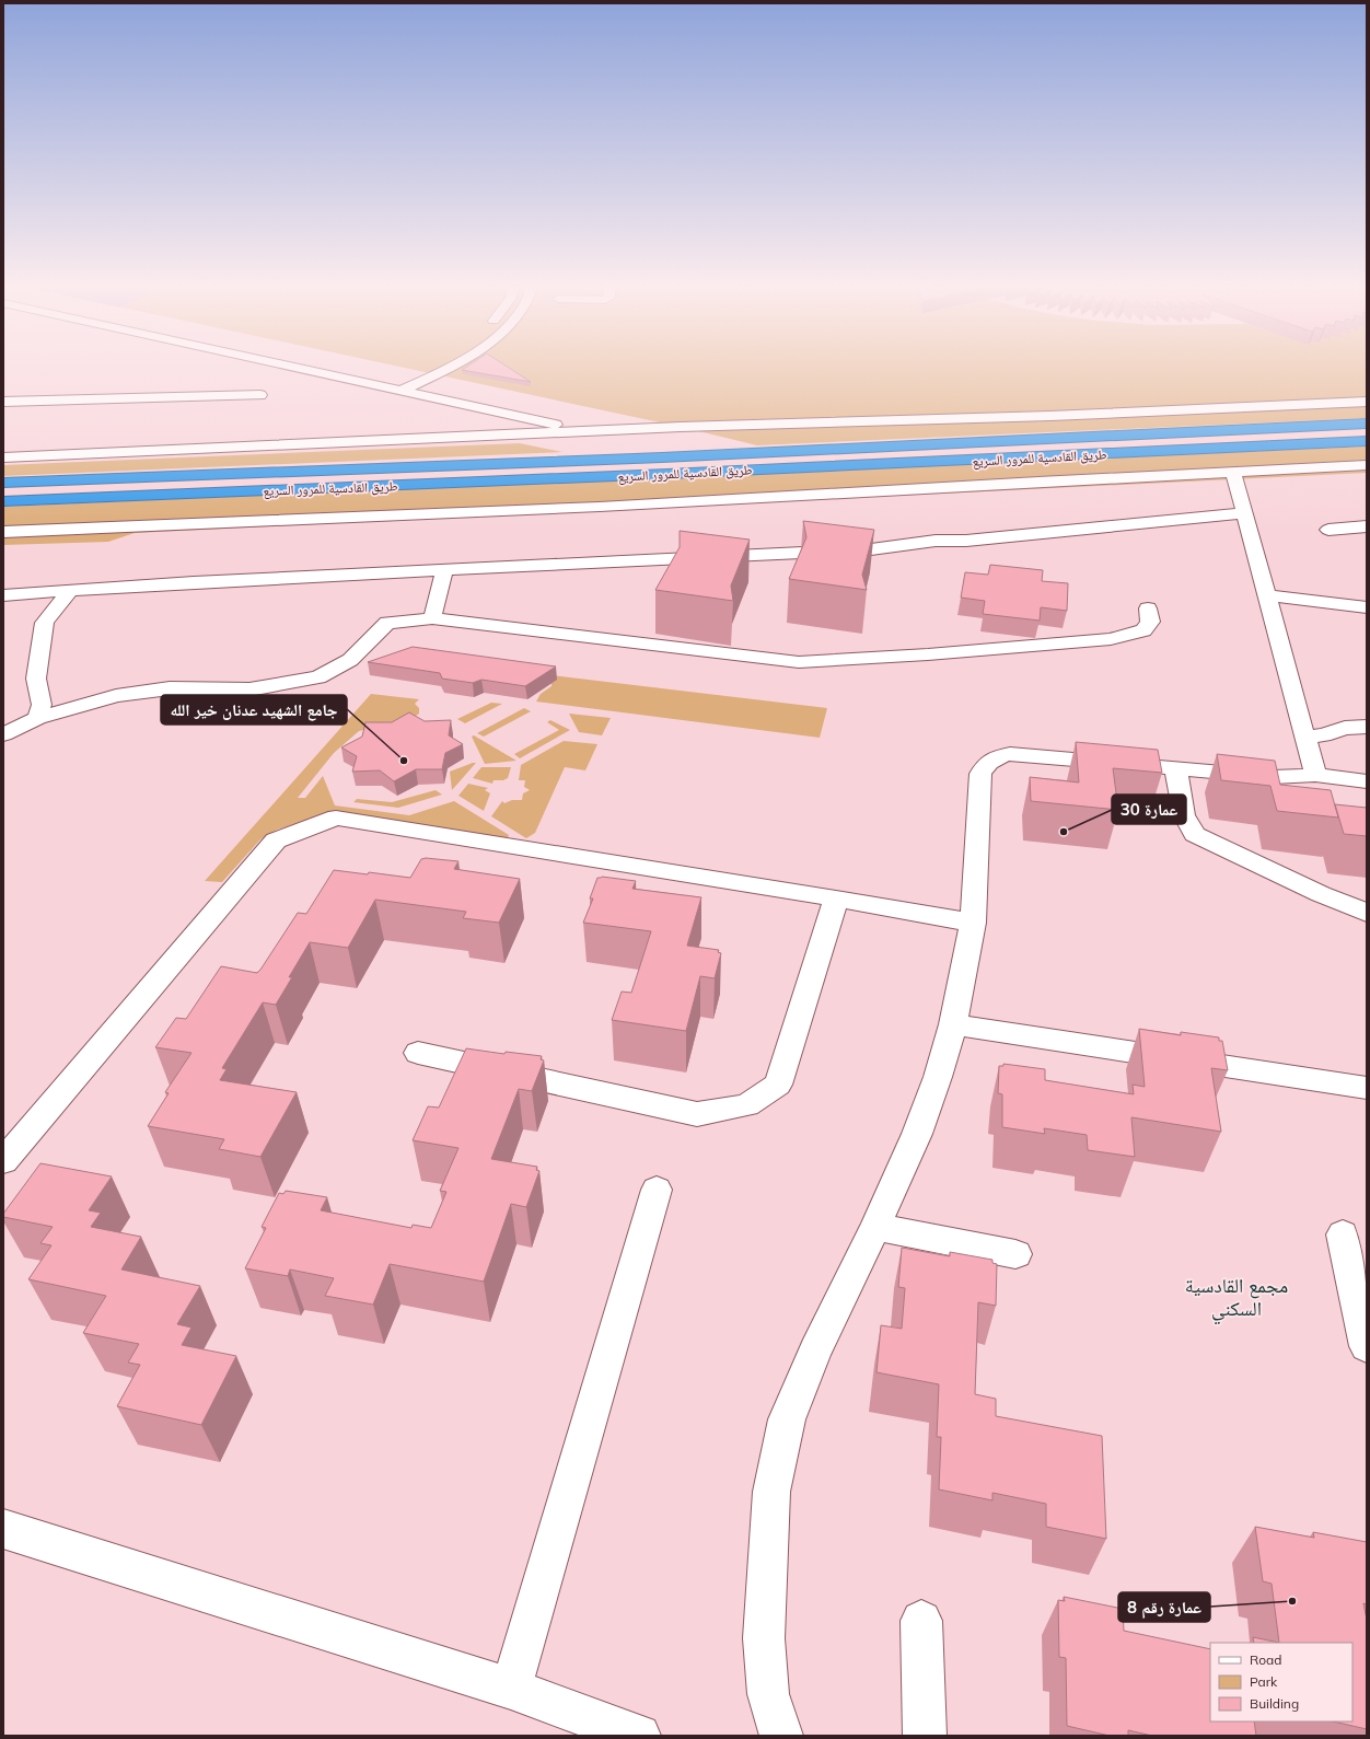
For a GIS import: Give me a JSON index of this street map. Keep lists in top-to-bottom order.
{
  "streets": {
    "highway": ["طريق القادسية للمرور السريع"]
  },
  "districts": ["مجمع القادسية السكني"],
  "places": ["جامع الشهيد عدنان خير الله", "عمارة 30", "عمارة رقم 8"],
  "legend": ["Road", "Park", "Building"]
}
